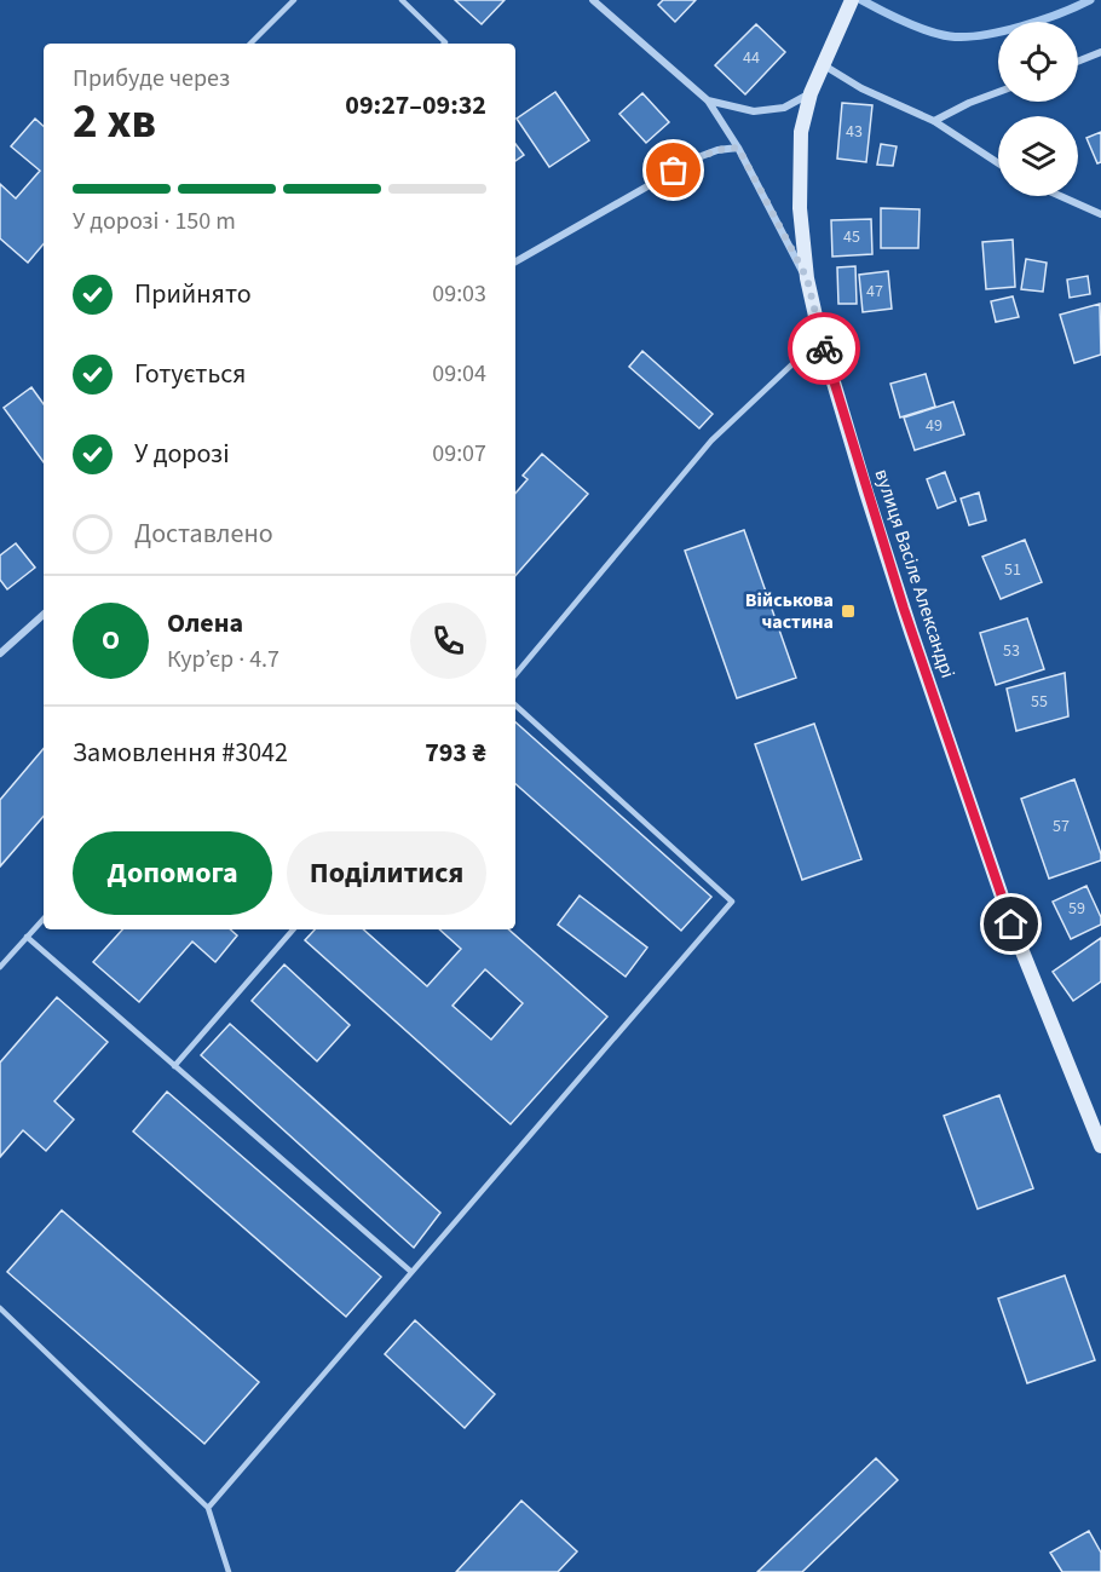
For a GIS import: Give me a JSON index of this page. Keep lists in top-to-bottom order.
{
  "streets": {
    "main road": ["вулиця Васіле Александрі"]
  },
  "places": {
    "transit": ["Військова частина"]
  },
  "house_numbers": [
    "44",
    "43",
    "45",
    "47",
    "49",
    "51",
    "53",
    "55",
    "57",
    "59"
  ],
  "page": {
    "heading": ["2 хв", "Прибуде через", "09:27–09:32"],
    "panel": [
      "Олена",
      "Кур’єр · 4.7",
      "Замовлення #3042",
      "793 ₴"
    ],
    "bar": "У дорозі · 150 m",
    "list": [
      ["Прийнято", "09:03"],
      ["Готується", "09:04"],
      ["У дорозі", "09:07"],
      "Доставлено"
    ],
    "round": "О",
    "buttons": ["Допомога", "Поділитися"]
  }
}
